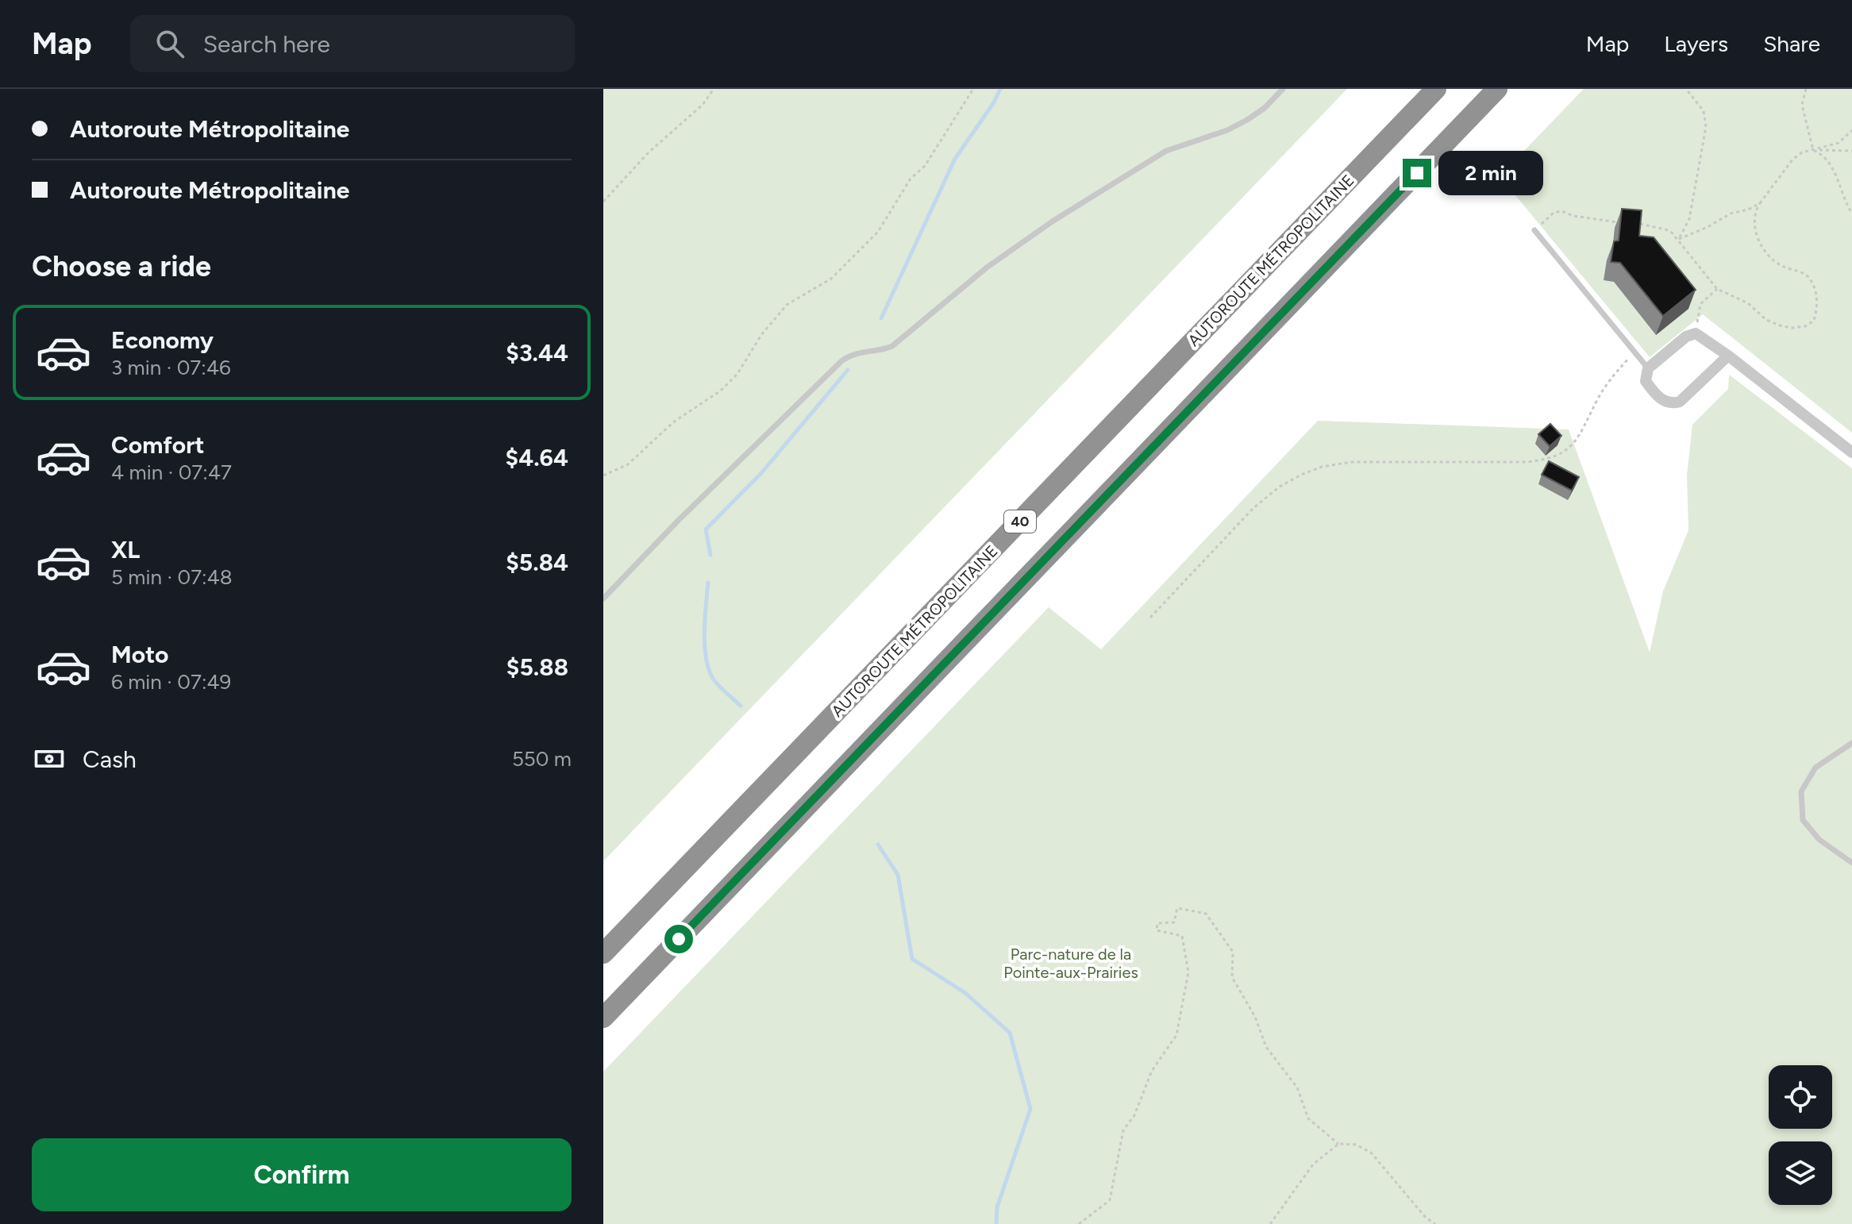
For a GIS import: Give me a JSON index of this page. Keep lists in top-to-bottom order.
{
  "streets": {
    "highway": ["AUTOROUTE MÉTROPOLITAINE", "40"]
  },
  "parks": ["Parc-nature de la Pointe-aux-Prairies"],
  "page": {
    "header": "Map",
    "search": "Search here",
    "nav": ["Map", "Layers", "Share"],
    "banner": ["Autoroute Métropolitaine", "Autoroute Métropolitaine"],
    "bubble": "2 min",
    "heading": "Choose a ride",
    "list": [
      {
        "name": "Economy",
        "note": "3 min · 07:46",
        "value": "$3.44"
      },
      {
        "name": "Comfort",
        "note": "4 min · 07:47",
        "value": "$4.64"
      },
      {
        "name": "XL",
        "note": "5 min · 07:48",
        "value": "$5.84"
      },
      {
        "name": "Moto",
        "note": "6 min · 07:49",
        "value": "$5.88"
      }
    ],
    "pay": ["Cash", "550 m"],
    "buttons": "Confirm"
  }
}
